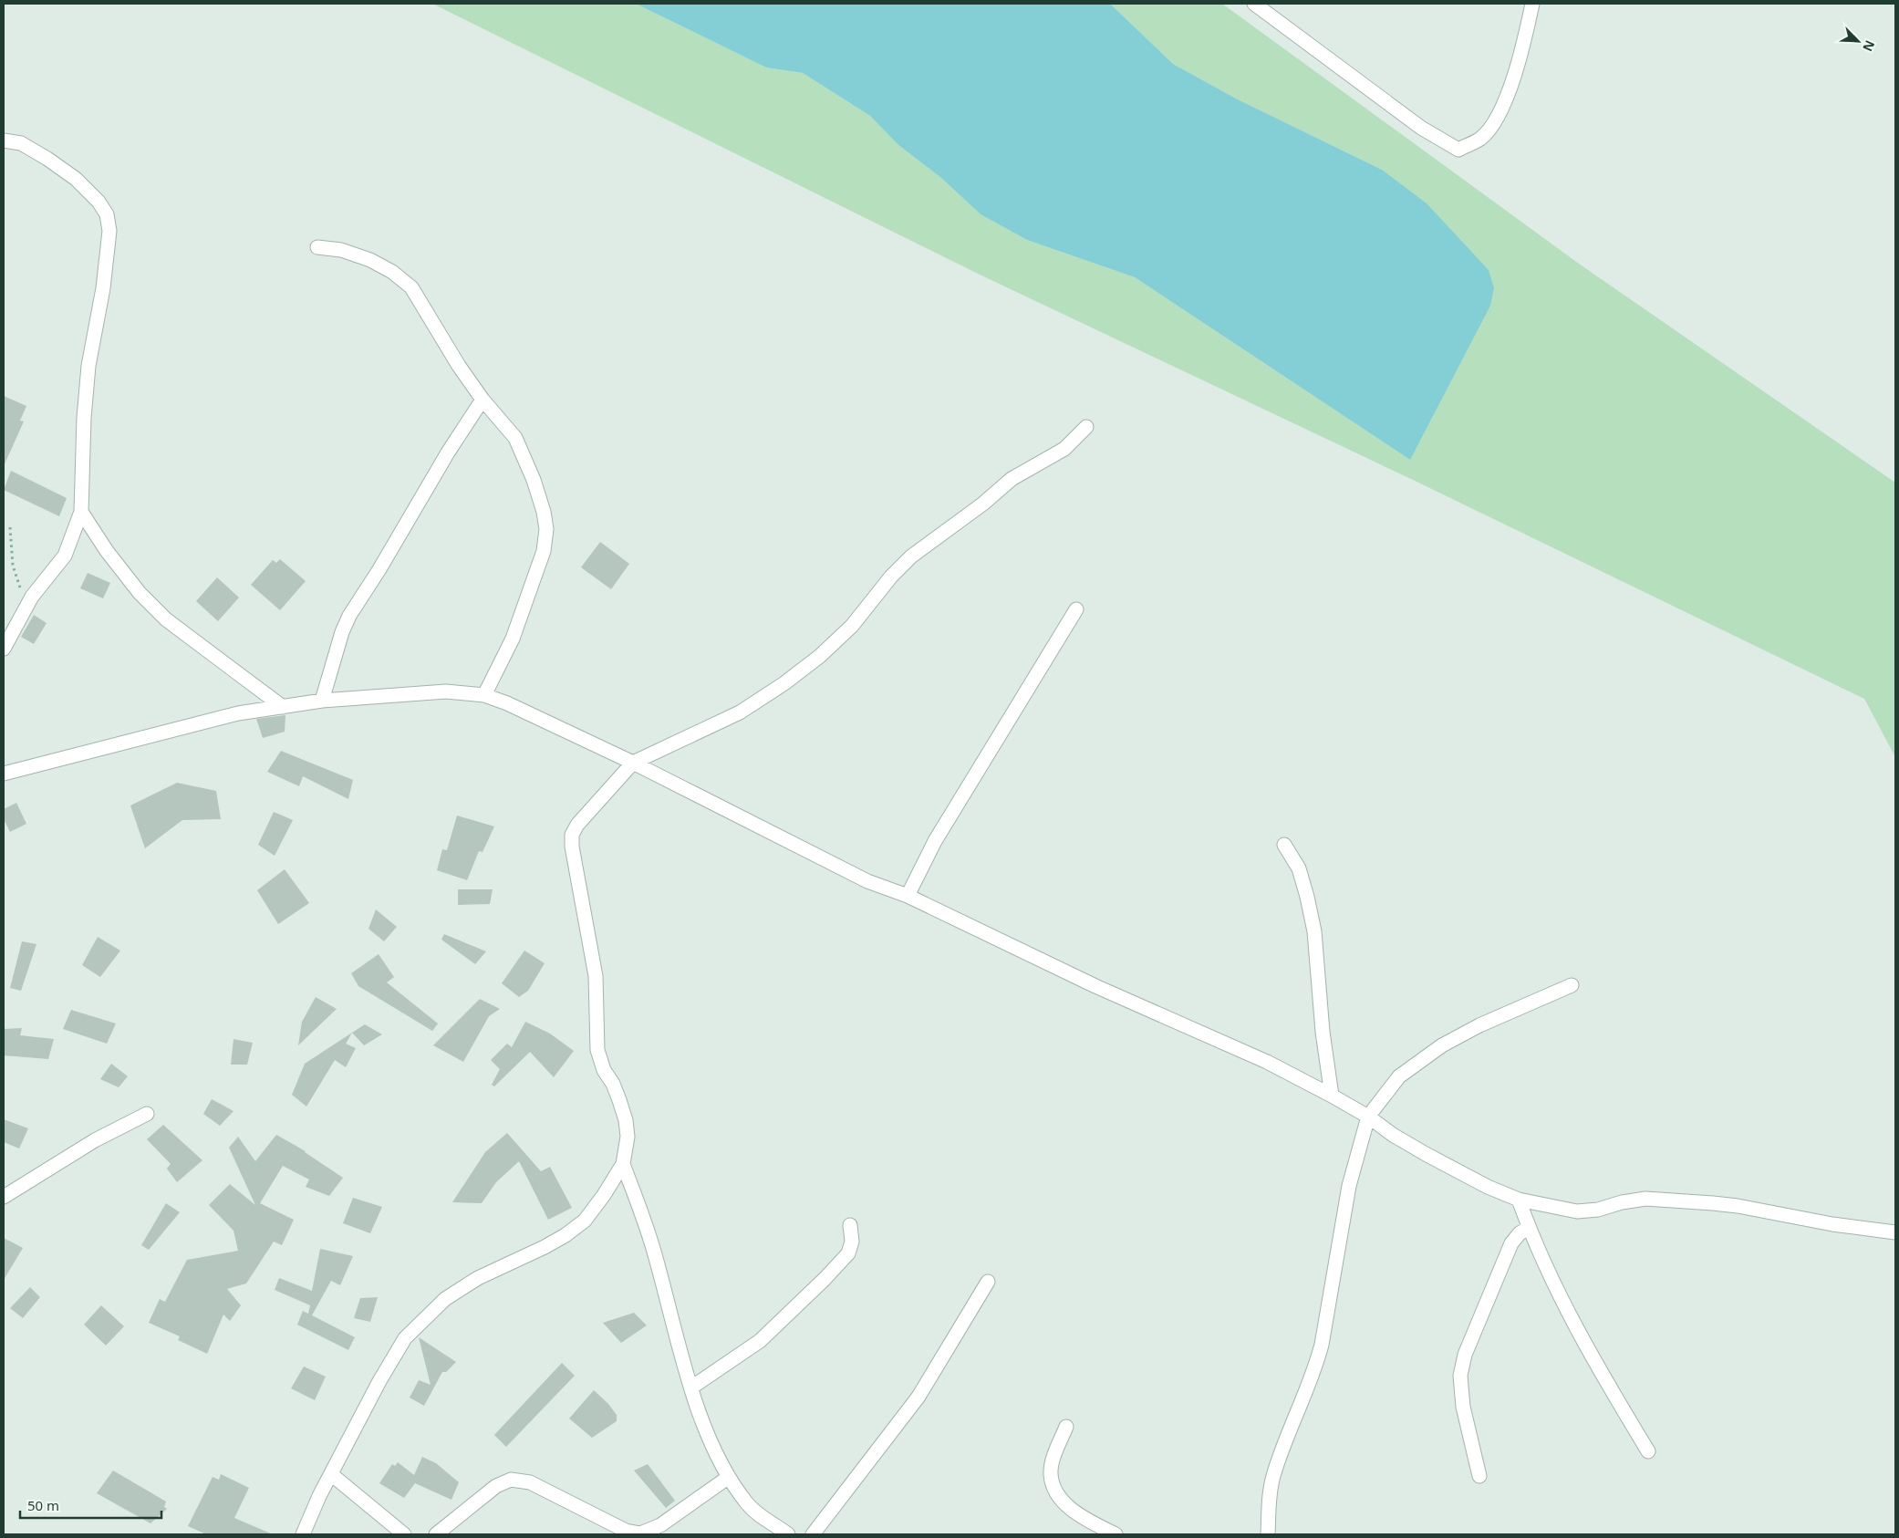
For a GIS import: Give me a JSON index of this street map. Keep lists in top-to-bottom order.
{
  "scale_bar": "50 m",
  "north": "bottom right"
}
